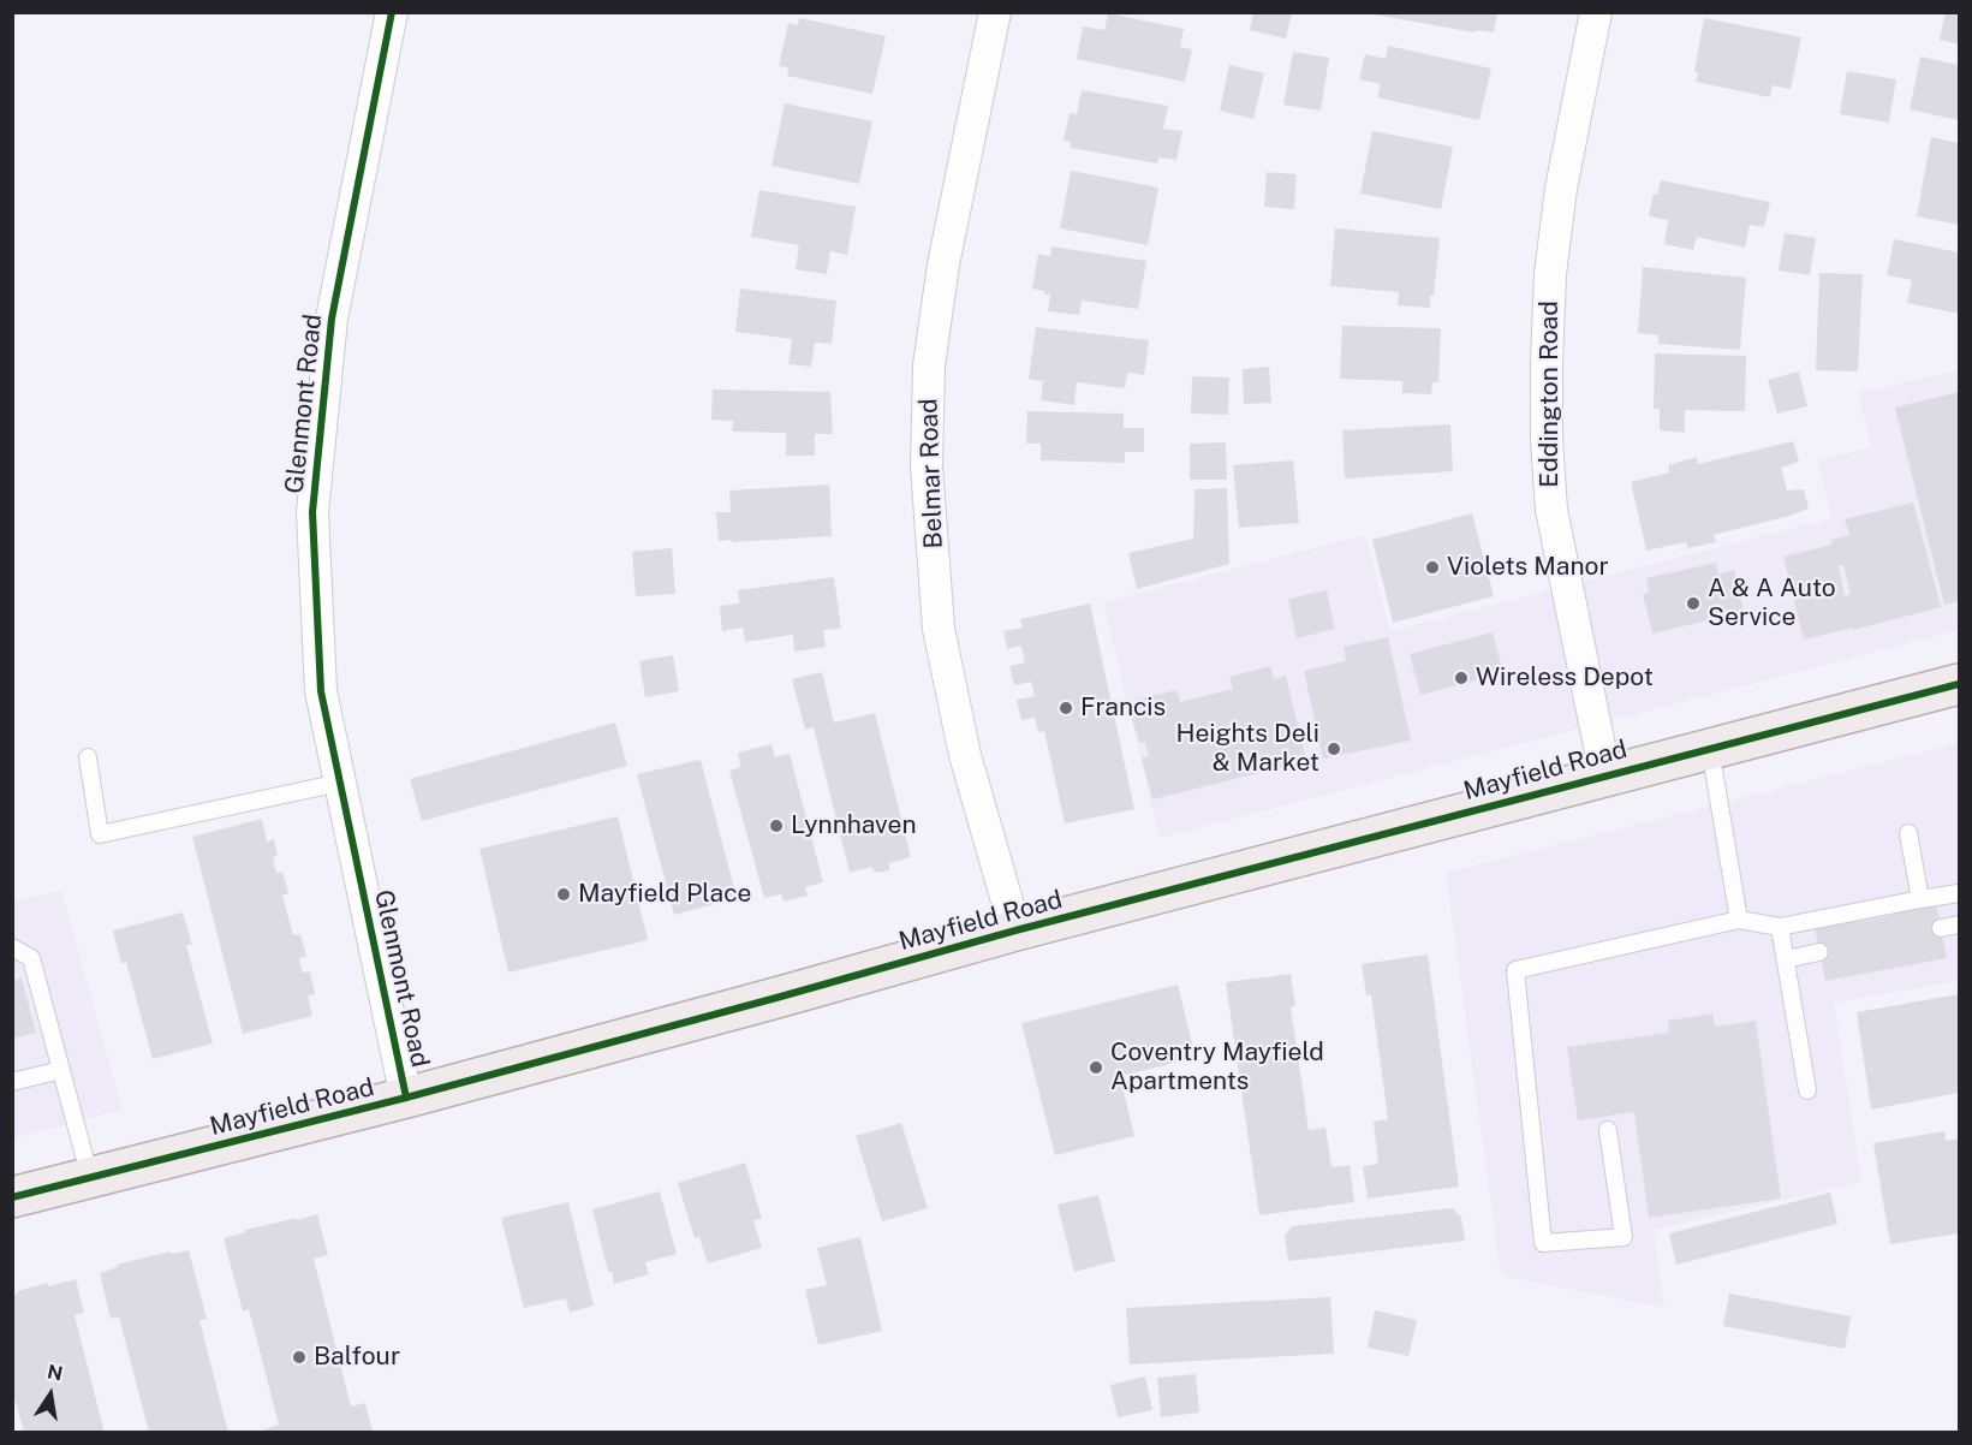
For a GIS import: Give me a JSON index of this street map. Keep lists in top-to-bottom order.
{
  "streets": {
    "main road": ["Mayfield Road"],
    "street": ["Eddington Road", "Glenmont Road", "Belmar Road"]
  },
  "crossings": [
    ["Eddington Road", "Mayfield Road"],
    ["Glenmont Road", "Mayfield Road"],
    ["Belmar Road", "Mayfield Road"]
  ],
  "places": [
    "Violets Manor",
    "A & A Auto Service",
    "Wireless Depot",
    "Francis",
    "Heights Deli & Market",
    "Lynnhaven",
    "Mayfield Place",
    "Coventry Mayfield Apartments",
    "Balfour"
  ],
  "north": "top"
}
